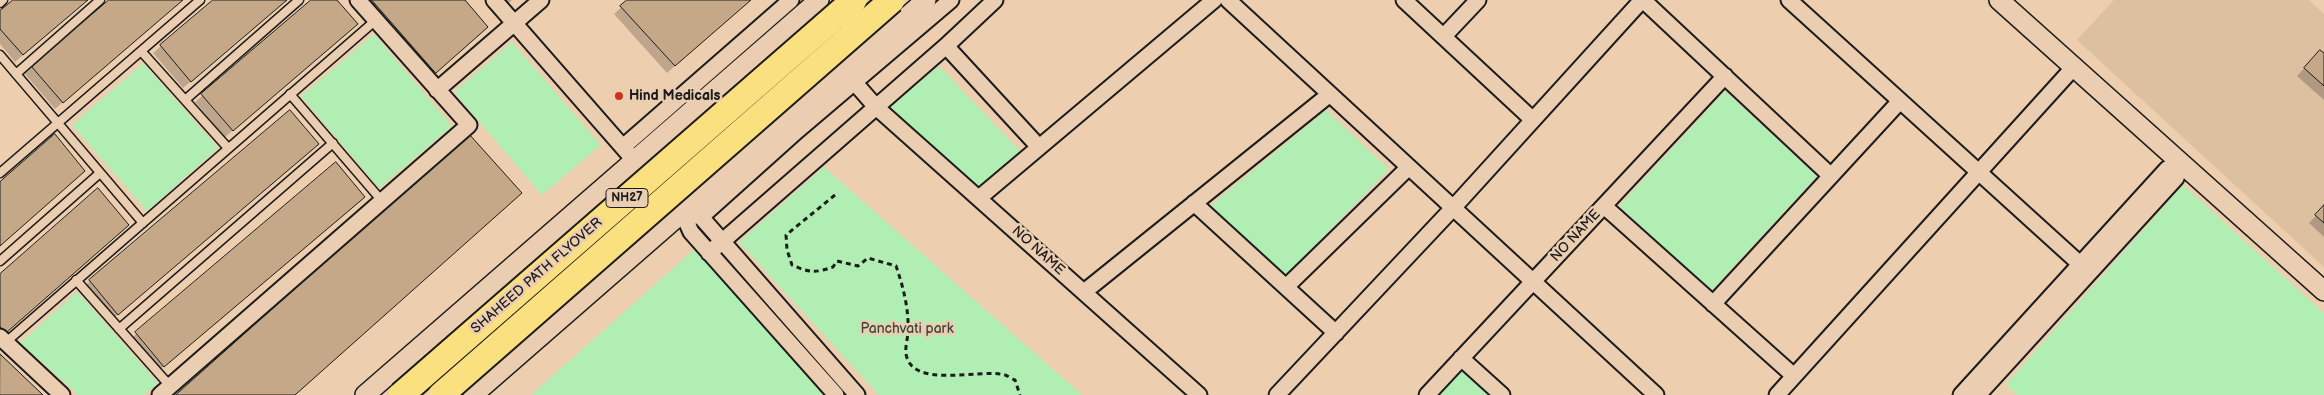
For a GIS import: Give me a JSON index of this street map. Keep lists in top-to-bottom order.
{
  "streets": {
    "highway": ["NH27", "SHAHEED PATH FLYOVER"],
    "street": ["NO NAME"]
  },
  "parks": ["Panchvati park"],
  "places": ["Hind Medicals"]
}
